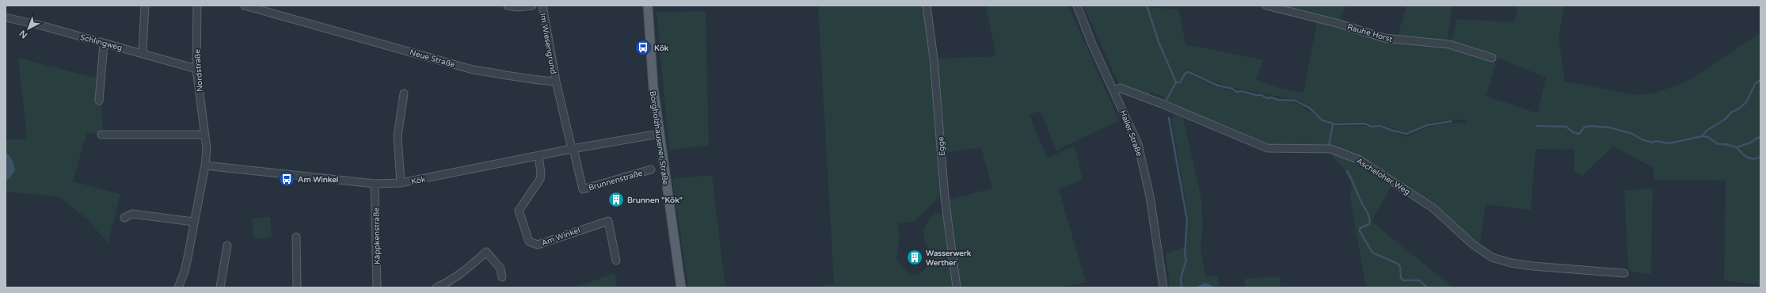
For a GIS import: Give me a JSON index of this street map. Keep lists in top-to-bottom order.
{
  "streets": {
    "main road": ["Borgholzhausener Straße"],
    "street": [
      "Rauhe Horst",
      "Schlingweg",
      "Im Wiesengrund",
      "Neue Straße",
      "Nordstraße",
      "Haller Straße",
      "Egge",
      "Ascheloher Weg",
      "Kök",
      "Brunnenstraße",
      "Käppkenstraße",
      "Am Winkel"
    ]
  },
  "crossings": [
    ["Schlingweg", "Nordstraße"],
    ["Im Wiesengrund", "Neue Straße"],
    ["Nordstraße", "Kök"],
    ["Haller Straße", "Ascheloher Weg"],
    ["Borgholzhausener Straße", "Kök"],
    ["Kök", "Brunnenstraße"],
    ["Kök", "Käppkenstraße"],
    ["Kök", "Am Winkel"]
  ],
  "places": {
    "bus stop": ["Kök", "Am Winkel"],
    "building": ["Brunnen \"Kök\"", "Wasserwerk Werther"]
  },
  "north": "bottom left"
}
